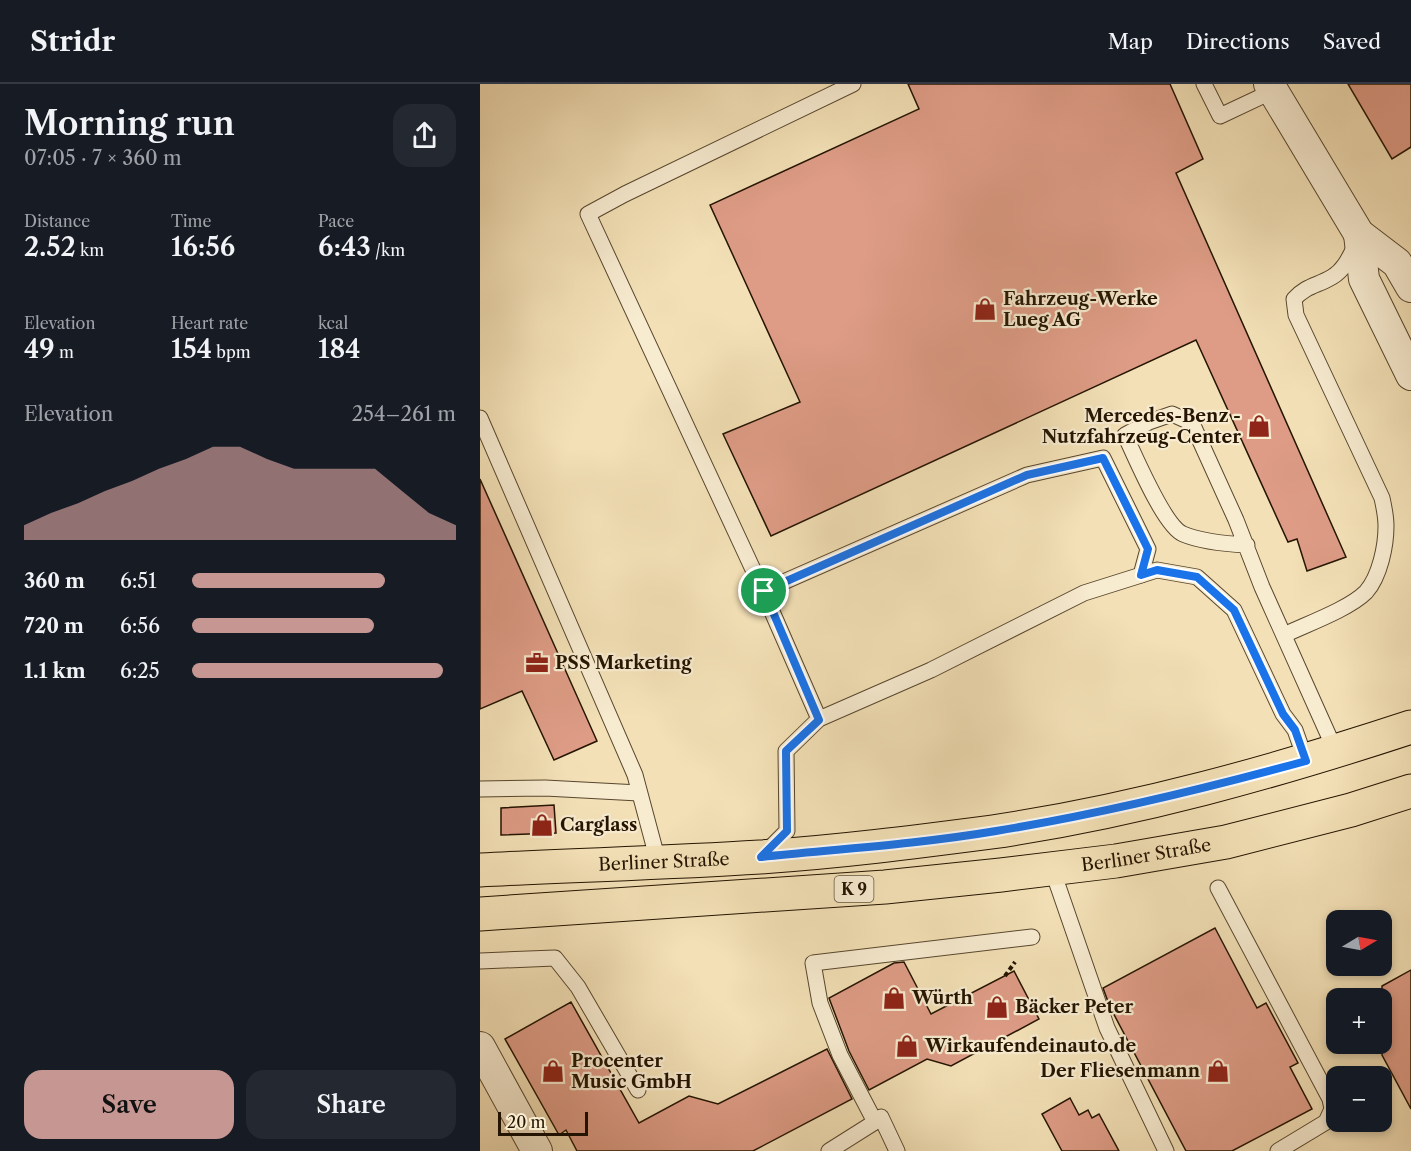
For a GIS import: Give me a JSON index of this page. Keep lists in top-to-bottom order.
{
  "streets": {
    "main road": ["Berliner Straße", "K 9"]
  },
  "places": {
    "shop": [
      "Fahrzeug-Werke Lueg AG",
      "Mercedes-Benz - Nutzfahrzeug-Center",
      "Carglass",
      "Würth",
      "Bäcker Peter",
      "Wirkaufendeinauto.de",
      "Procenter Music GmbH",
      "Der Fliesenmann"
    ],
    "office": ["PSS Marketing"]
  },
  "scale_bar": "20 m",
  "north": "right",
  "page": {
    "header": "Stridr",
    "nav": ["Map", "Directions", "Saved"],
    "heading": ["Morning run", "07:05 · 7 × 360 m"],
    "stats": [
      ["Distance", "2.52 km"],
      ["Time", "16:56"],
      ["Pace", "6:43 /km"],
      ["Elevation", "49 m"],
      ["Heart rate", "154 bpm"],
      ["kcal", "184"]
    ],
    "chart": ["Elevation", "254–261 m"],
    "list": [
      {
        "name": "360 m",
        "note": "6:51"
      },
      {
        "name": "720 m",
        "note": "6:56"
      },
      {
        "name": "1.1 km",
        "note": "6:25"
      }
    ],
    "map_buttons": ["+", "−"],
    "buttons": ["Save", "Share"],
    "scale": "20 m"
  }
}
